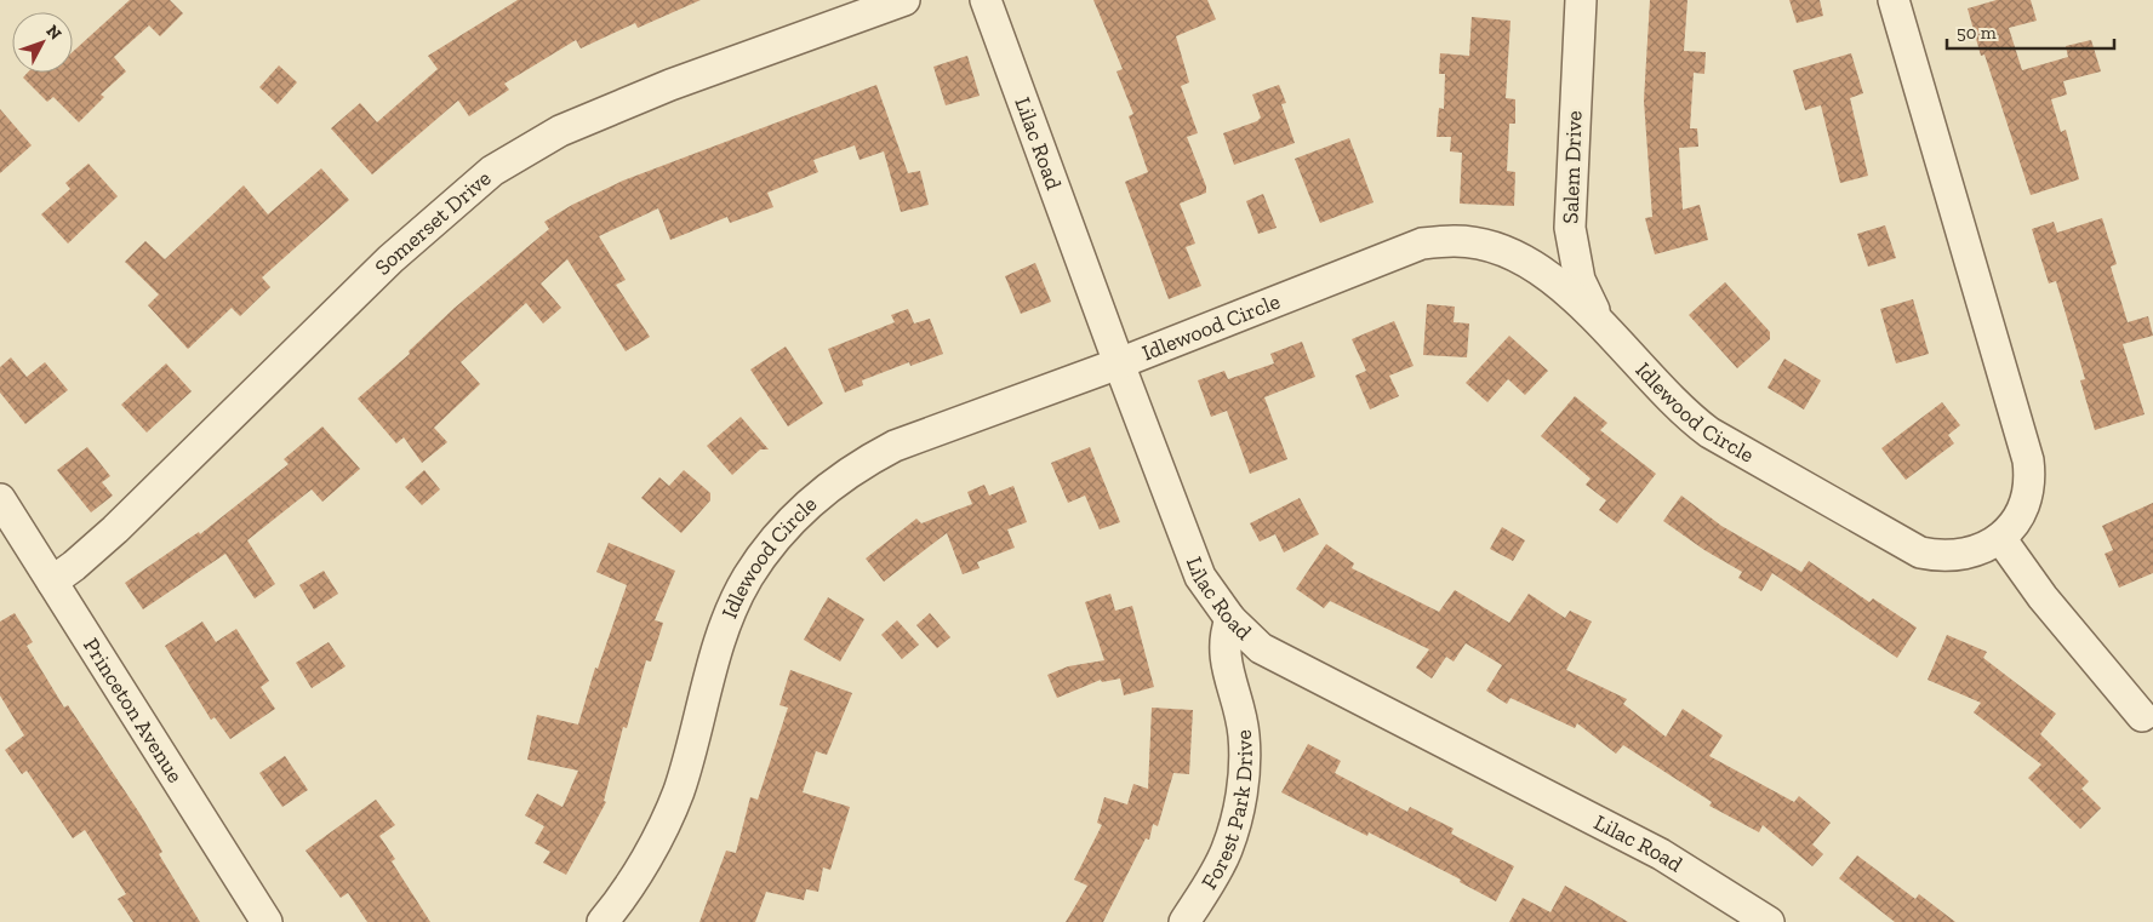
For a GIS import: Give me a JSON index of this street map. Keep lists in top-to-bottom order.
{
  "streets": {
    "street": [
      "Lilac Road",
      "Salem Drive",
      "Somerset Drive",
      "Idlewood Circle",
      "Princeton Avenue",
      "Forest Park Drive"
    ]
  },
  "crossings": [
    ["Lilac Road", "Idlewood Circle"],
    ["Lilac Road", "Forest Park Drive"],
    ["Salem Drive", "Idlewood Circle"],
    ["Somerset Drive", "Princeton Avenue"]
  ],
  "scale_bar": "50 m",
  "north": "top right"
}
